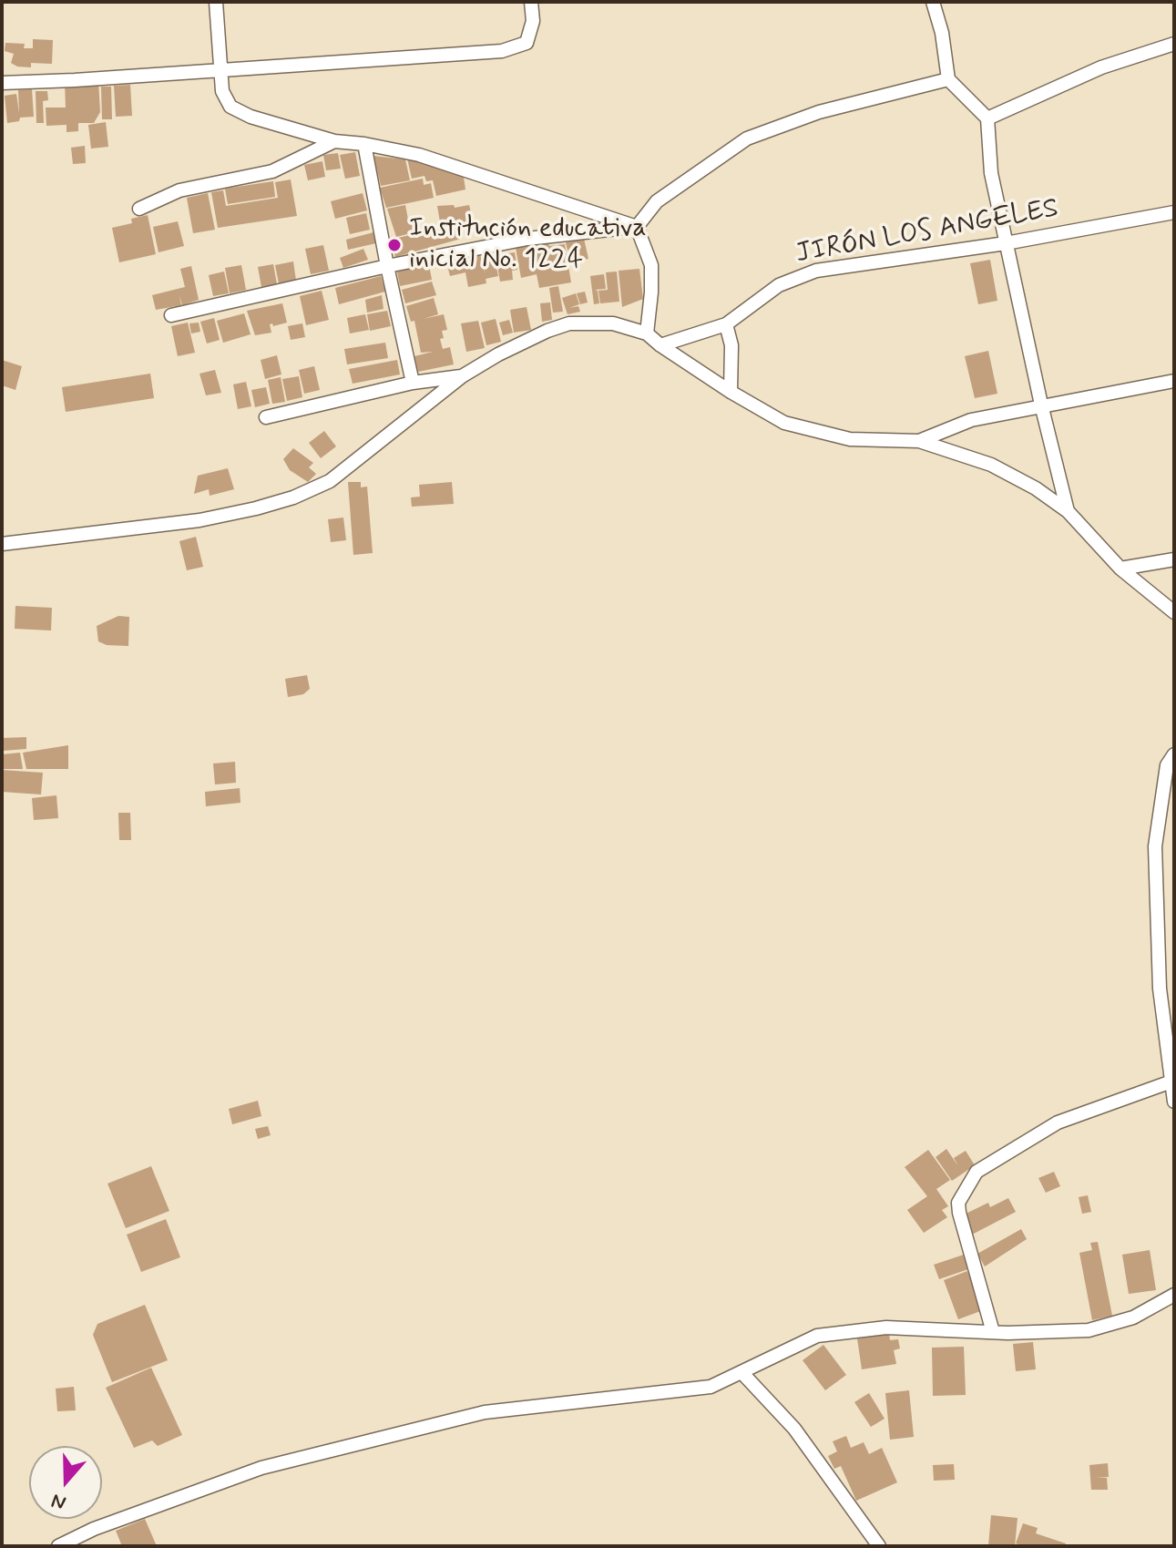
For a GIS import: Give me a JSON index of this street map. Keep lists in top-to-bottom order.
{
  "streets": {
    "street": ["JIRÓN LOS ANGELES"]
  },
  "places": ["Institución educativa inicial No. 1224"],
  "north": "bottom"
}
